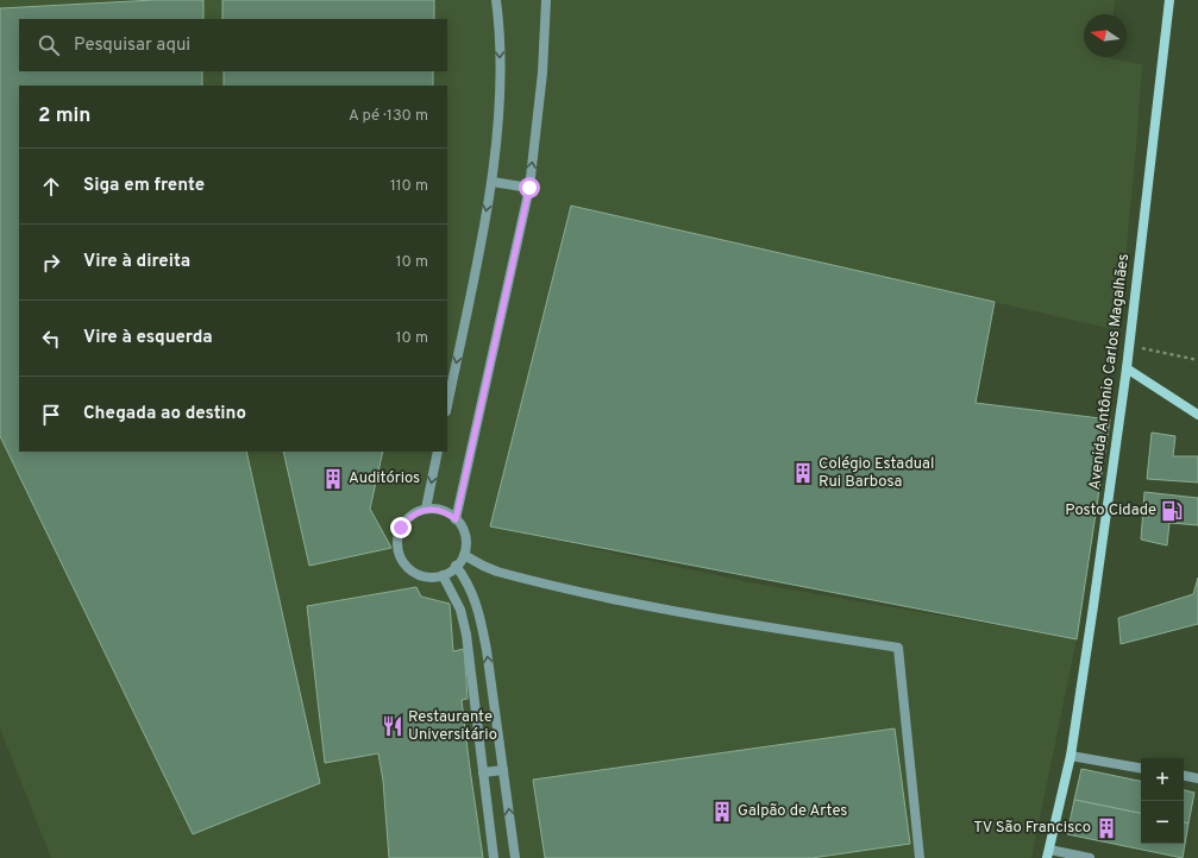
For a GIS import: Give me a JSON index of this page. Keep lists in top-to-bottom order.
{
  "streets": {
    "street": ["Avenida Antônio Carlos Magalhães"]
  },
  "places": {
    "building": [
      "Colégio Estadual Rui Barbosa",
      "Auditórios",
      "Galpão de Artes",
      "TV São Francisco"
    ],
    "fuel station": ["Posto Cidade"],
    "restaurant": ["Restaurante Universitário"]
  },
  "north": "left",
  "page": {
    "search": "Pesquisar aqui",
    "heading": ["2 min", "A pé · 130 m"],
    "list": [
      ["Siga em frente", "110 m"],
      ["Vire à direita", "10 m"],
      ["Vire à esquerda", "10 m"],
      "Chegada ao destino"
    ],
    "map_buttons": ["+", "−"]
  }
}
